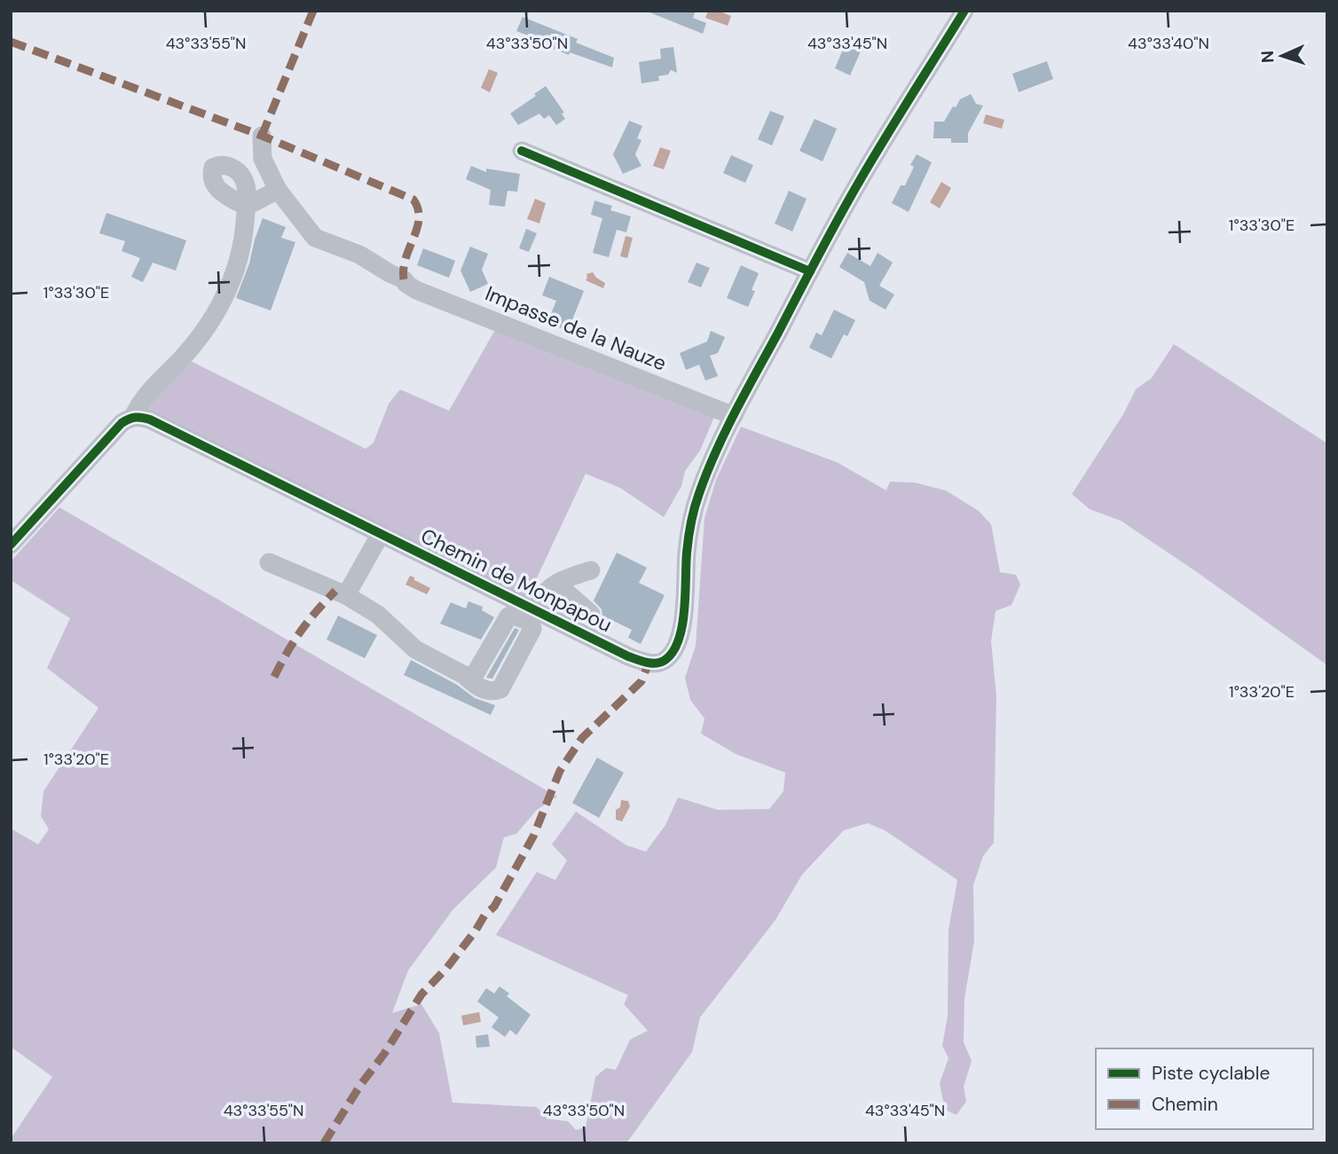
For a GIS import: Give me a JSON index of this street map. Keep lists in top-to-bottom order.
{
  "streets": {
    "street": ["Impasse de la Nauze", "Chemin de Monpapou"]
  },
  "crossings": [
    ["Impasse de la Nauze", "Chemin de Monpapou"]
  ],
  "legend": ["Piste cyclable", "Chemin"],
  "north": "left",
  "coordinates": [
    "43°33'55\"N",
    "43°33'50\"N",
    "43°33'45\"N",
    "43°33'40\"N",
    "1°33'30\"E",
    "1°33'20\"E"
  ]
}
